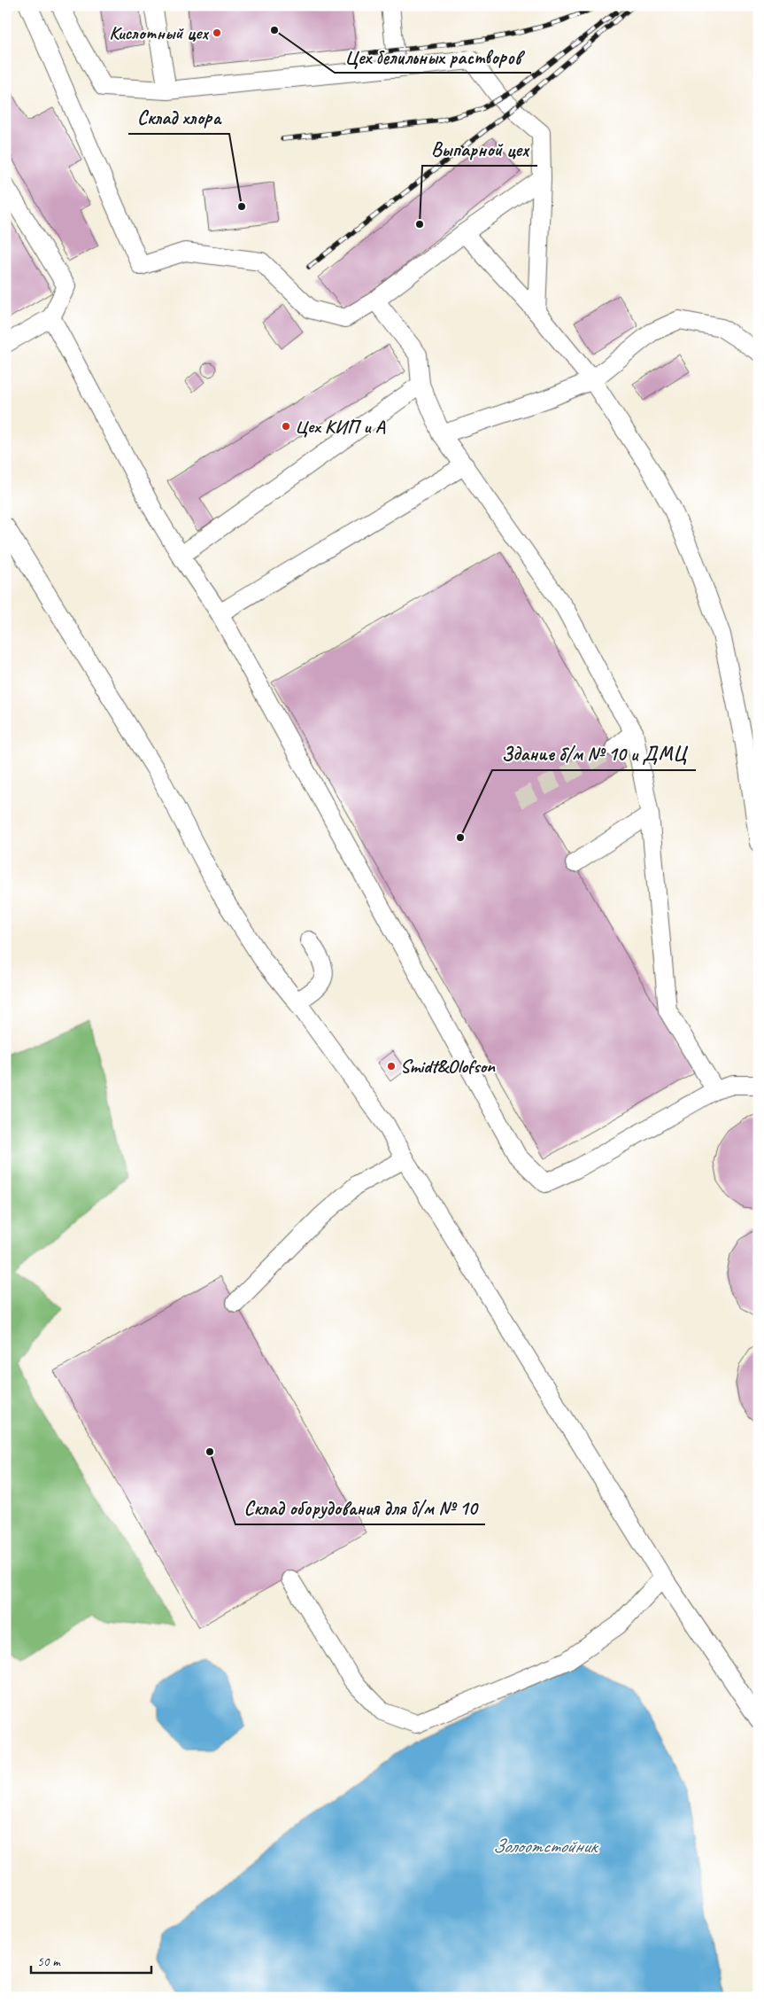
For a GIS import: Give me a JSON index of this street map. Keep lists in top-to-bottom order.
{
  "water": ["Золоотстойник"],
  "places": [
    "Цех белильных растворов",
    "Кислотный цех",
    "Склад хлора",
    "Выпарной цех",
    "Цех КИП и А",
    "Здание б/м № 10 и ДМЦ",
    "Smidt&Olofson",
    "Склад оборудования для б/м № 10"
  ],
  "scale_bar": "50 m"
}
